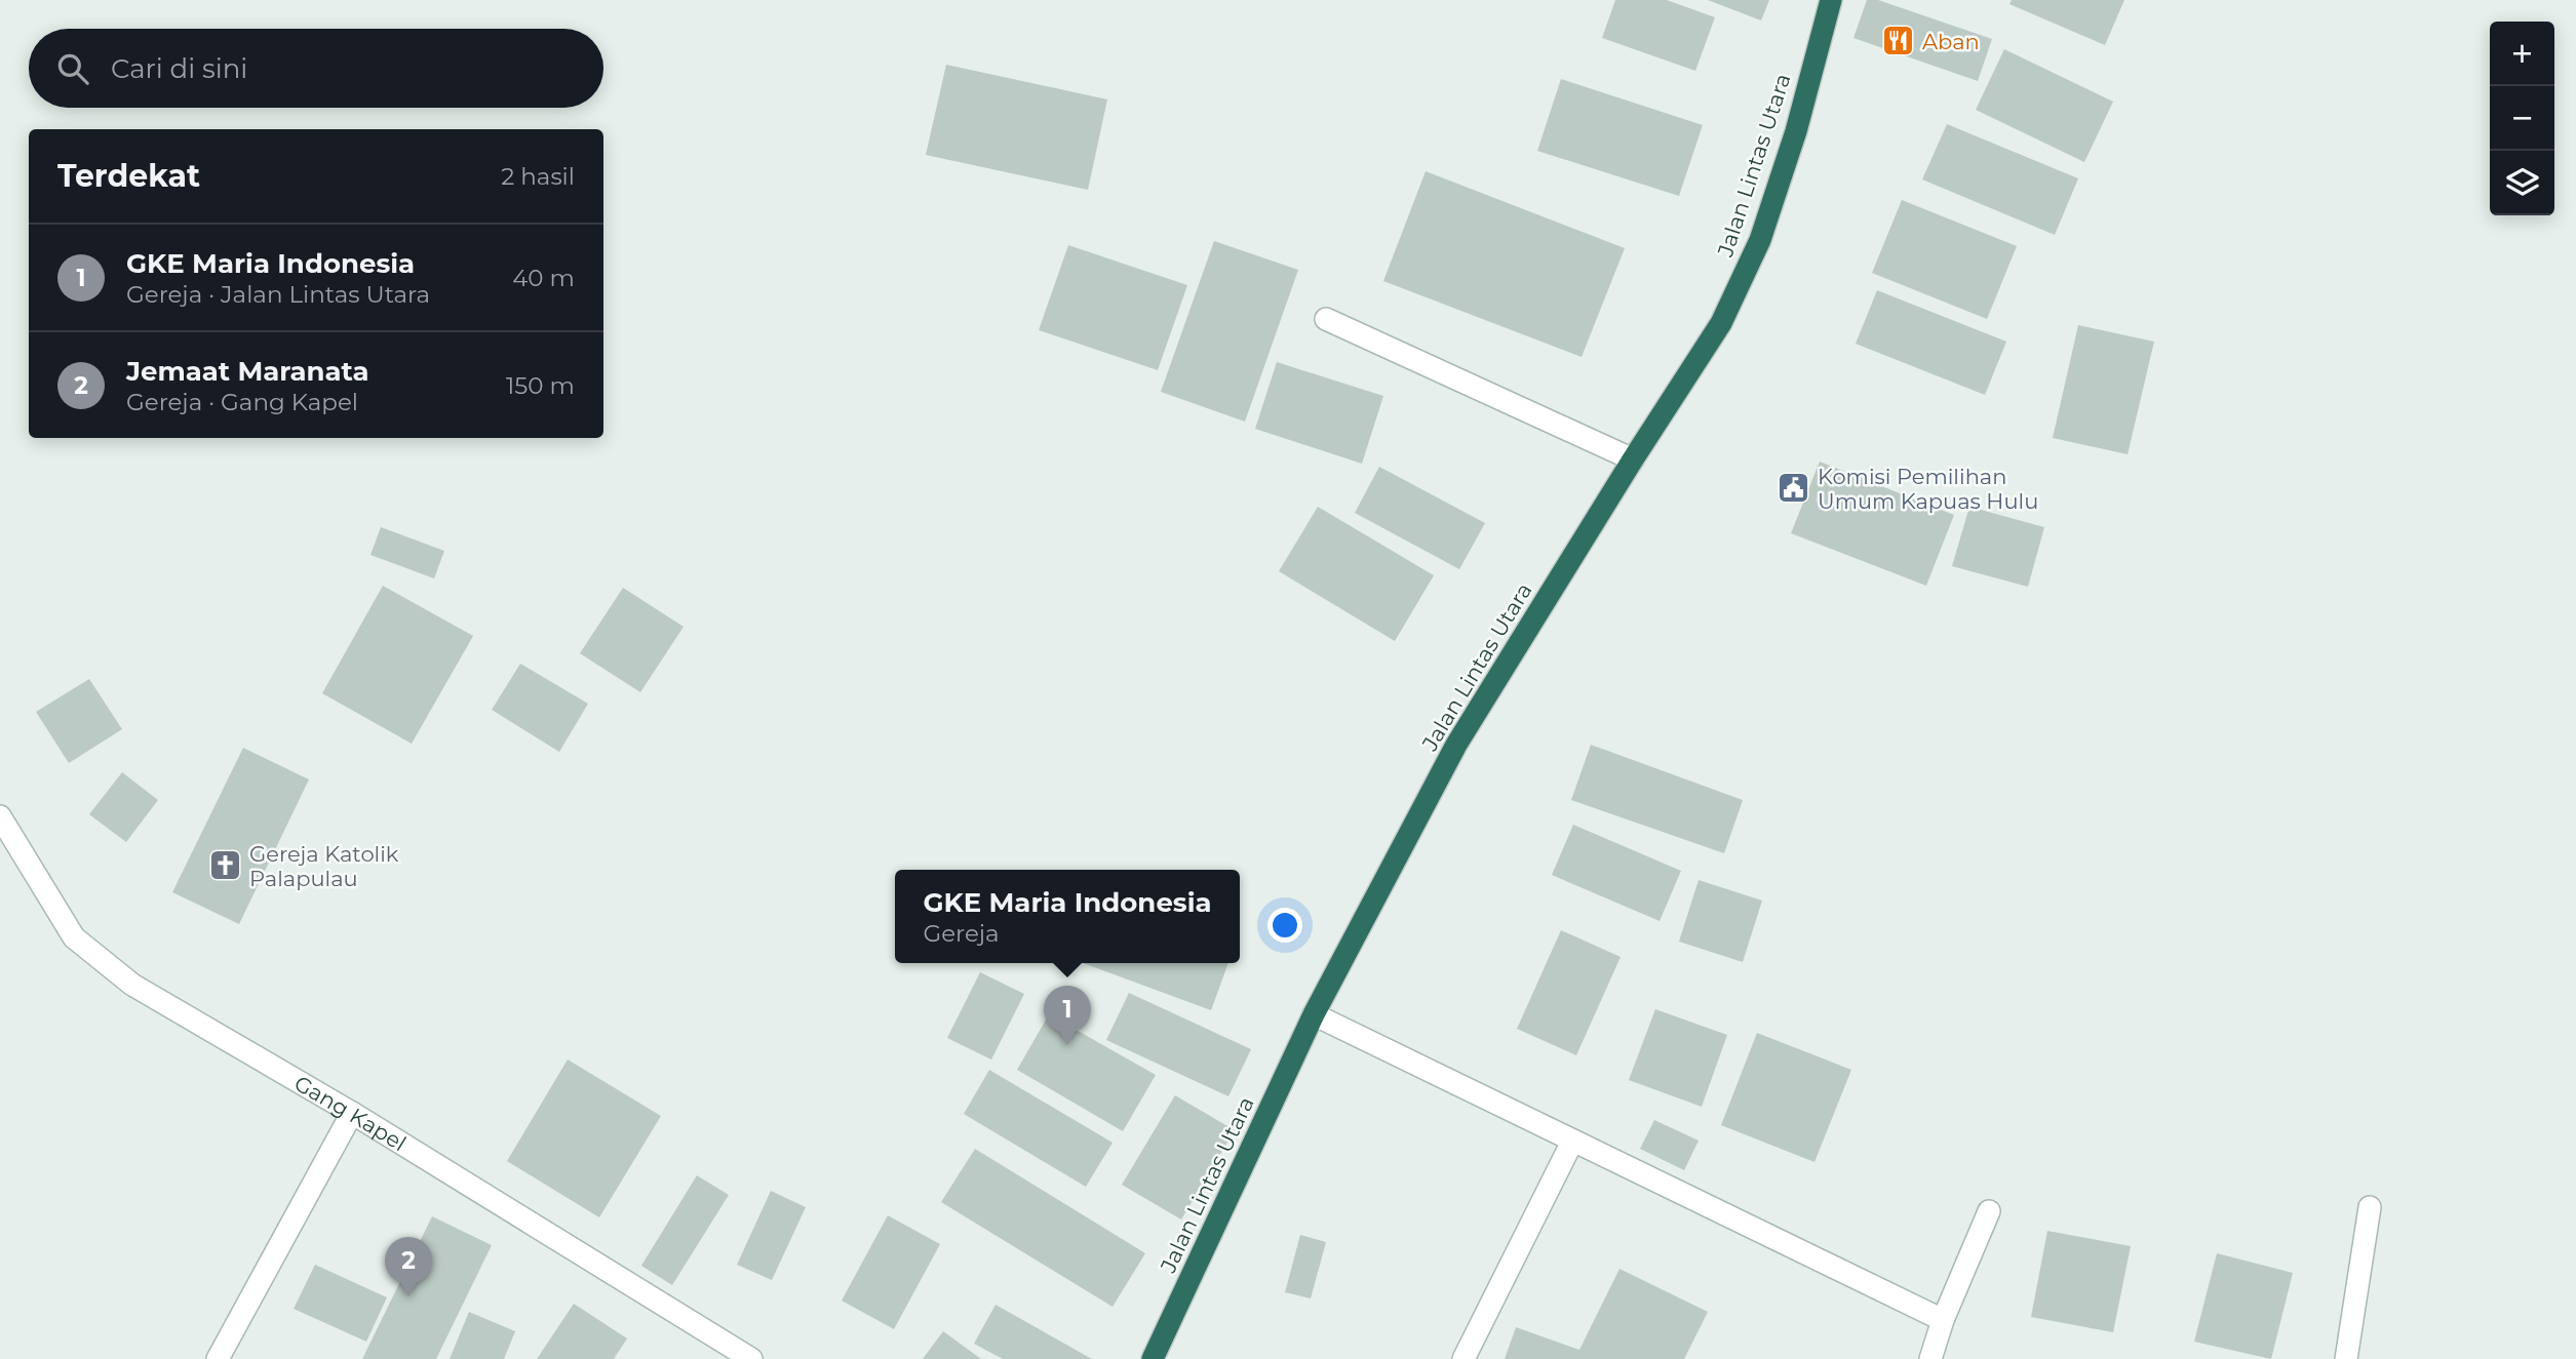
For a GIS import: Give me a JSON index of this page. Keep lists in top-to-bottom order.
{
  "streets": {
    "highway": ["Jalan Lintas Utara"],
    "street": ["Gang Kapel"]
  },
  "places": {
    "restaurant": ["Aban"],
    "public building": ["Komisi Pemilihan Umum Kapuas Hulu"],
    "church": ["Gereja Katolik Palapulau"]
  },
  "page": {
    "map_buttons": ["+", "−"],
    "search": "Cari di sini",
    "heading": ["Terdekat", "2 hasil"],
    "list": [
      {
        "mark": "1",
        "name": "GKE Maria Indonesia",
        "note": "Gereja · Jalan Lintas Utara",
        "value": "40 m"
      },
      {
        "mark": "2",
        "name": "Jemaat Maranata",
        "note": "Gereja · Gang Kapel",
        "value": "150 m"
      }
    ],
    "popup": ["GKE Maria Indonesia", "Gereja"],
    "pins": ["1", "2"]
  }
}
